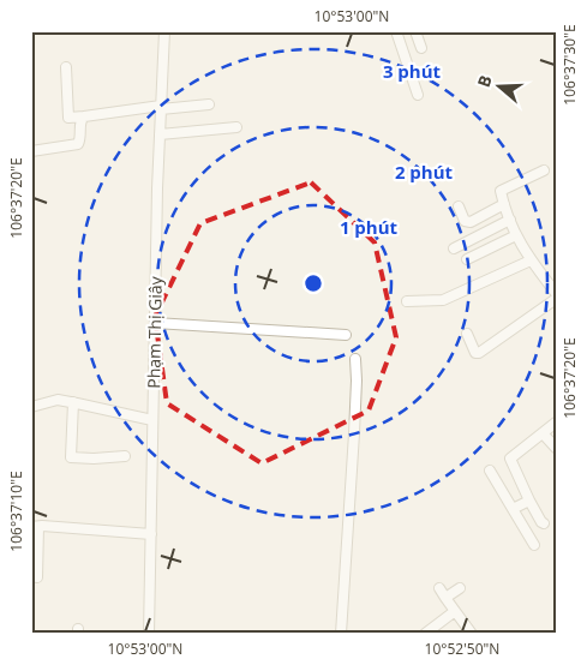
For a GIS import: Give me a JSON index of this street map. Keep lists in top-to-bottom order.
{
  "streets": {
    "street": ["Phạm Thị Giây"]
  },
  "north": "left",
  "coordinates": [
    "10°53'00\"N",
    "106°37'30\"E",
    "106°37'20\"E",
    "106°37'10\"E",
    "10°52'50\"N"
  ],
  "rings": ["3 phút", "2 phút", "1 phút"]
}
